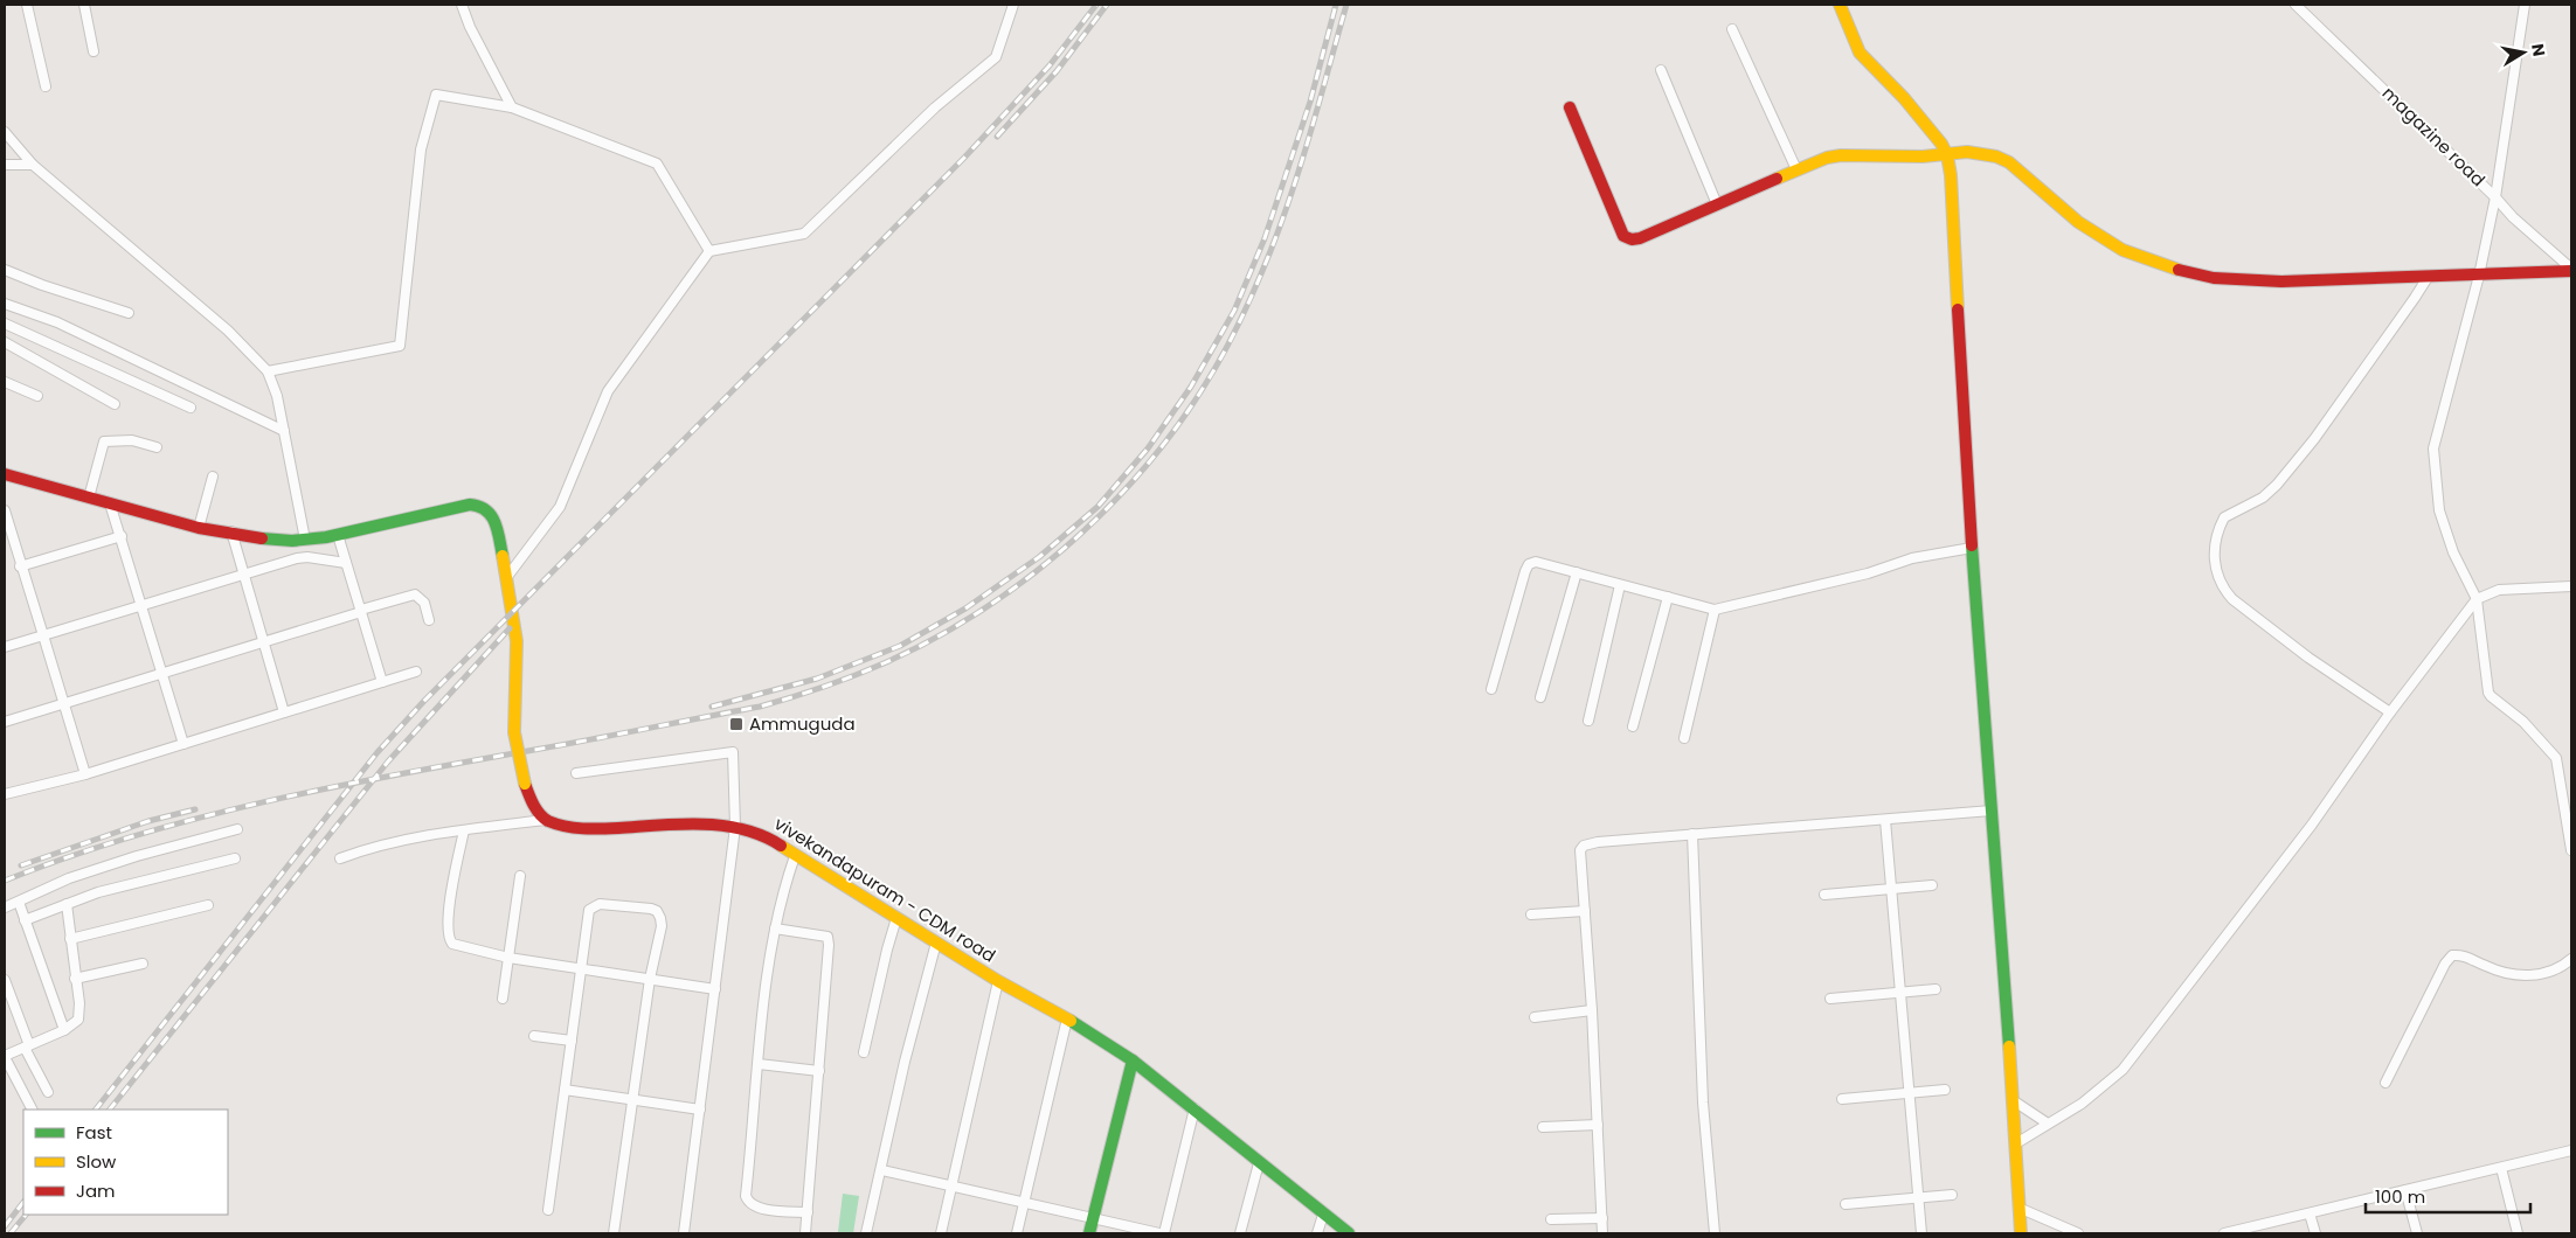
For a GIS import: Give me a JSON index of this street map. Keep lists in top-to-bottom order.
{
  "streets": {
    "street": ["magazine road", "vivekandapuram - CDM road"]
  },
  "places": {
    "transit": ["Ammuguda"]
  },
  "legend": ["Fast", "Slow", "Jam"],
  "scale_bar": "100 m",
  "north": "right"
}
